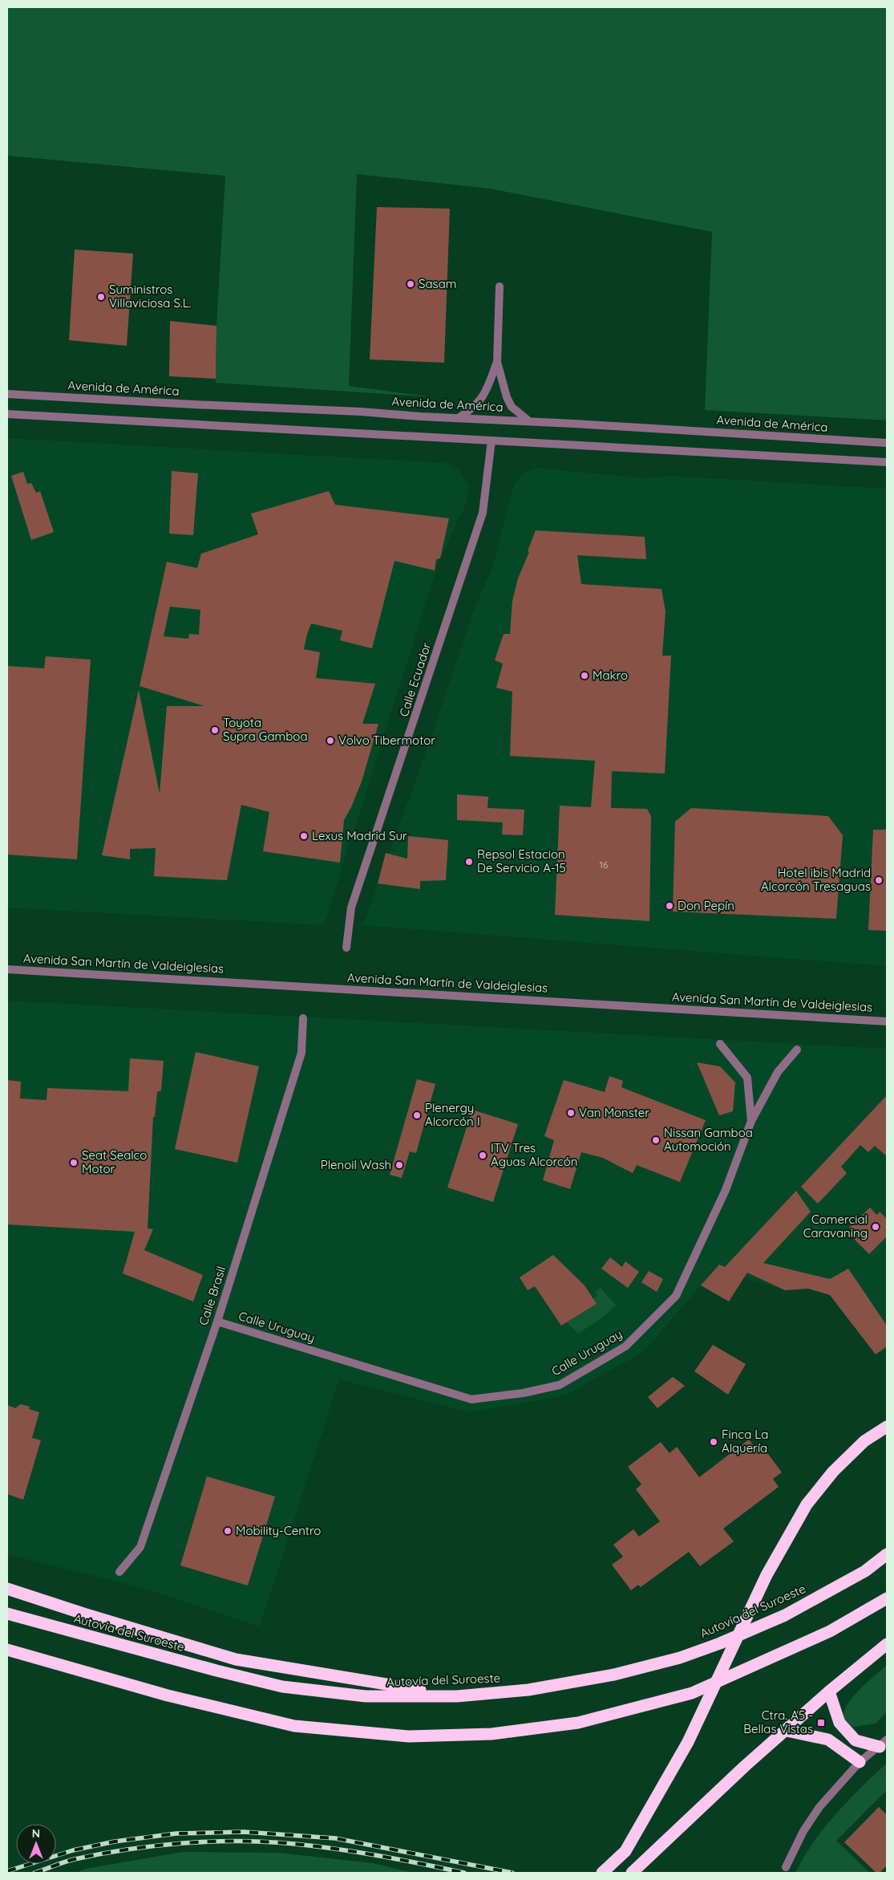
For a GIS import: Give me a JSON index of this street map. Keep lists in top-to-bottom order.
{
  "streets": {
    "highway": ["Autovía del Suroeste"],
    "street": [
      "Avenida de América",
      "Calle Ecuador",
      "Avenida San Martín de Valdeiglesias",
      "Calle Brasil",
      "Calle Uruguay"
    ]
  },
  "crossings": [
    ["Calle Brasil", "Calle Uruguay"]
  ],
  "places": {
    "other": [
      "Sasam",
      "Suministros Villaviciosa S.L.",
      "Makro",
      "Toyota Supra Gamboa",
      "Volvo Tibermotor",
      "Lexus Madrid Sur",
      "Repsol Estacion De Servicio A-15",
      "Hotel ibis Madrid Alcorcón Tresaguas",
      "Don Pepín",
      "Van Monster",
      "Plenergy Alcorcón I",
      "Nissan Gamboa Automoción",
      "ITV Tres Aguas Alcorcón",
      "Seat Sealco Motor",
      "Plenoil Wash",
      "Comercial Caravaning",
      "Finca La Alquería",
      "Mobility-Centro"
    ],
    "transit": ["Ctra. A5 - Bellas Vistas"]
  },
  "house_numbers": ["16"],
  "north": "top"
}
